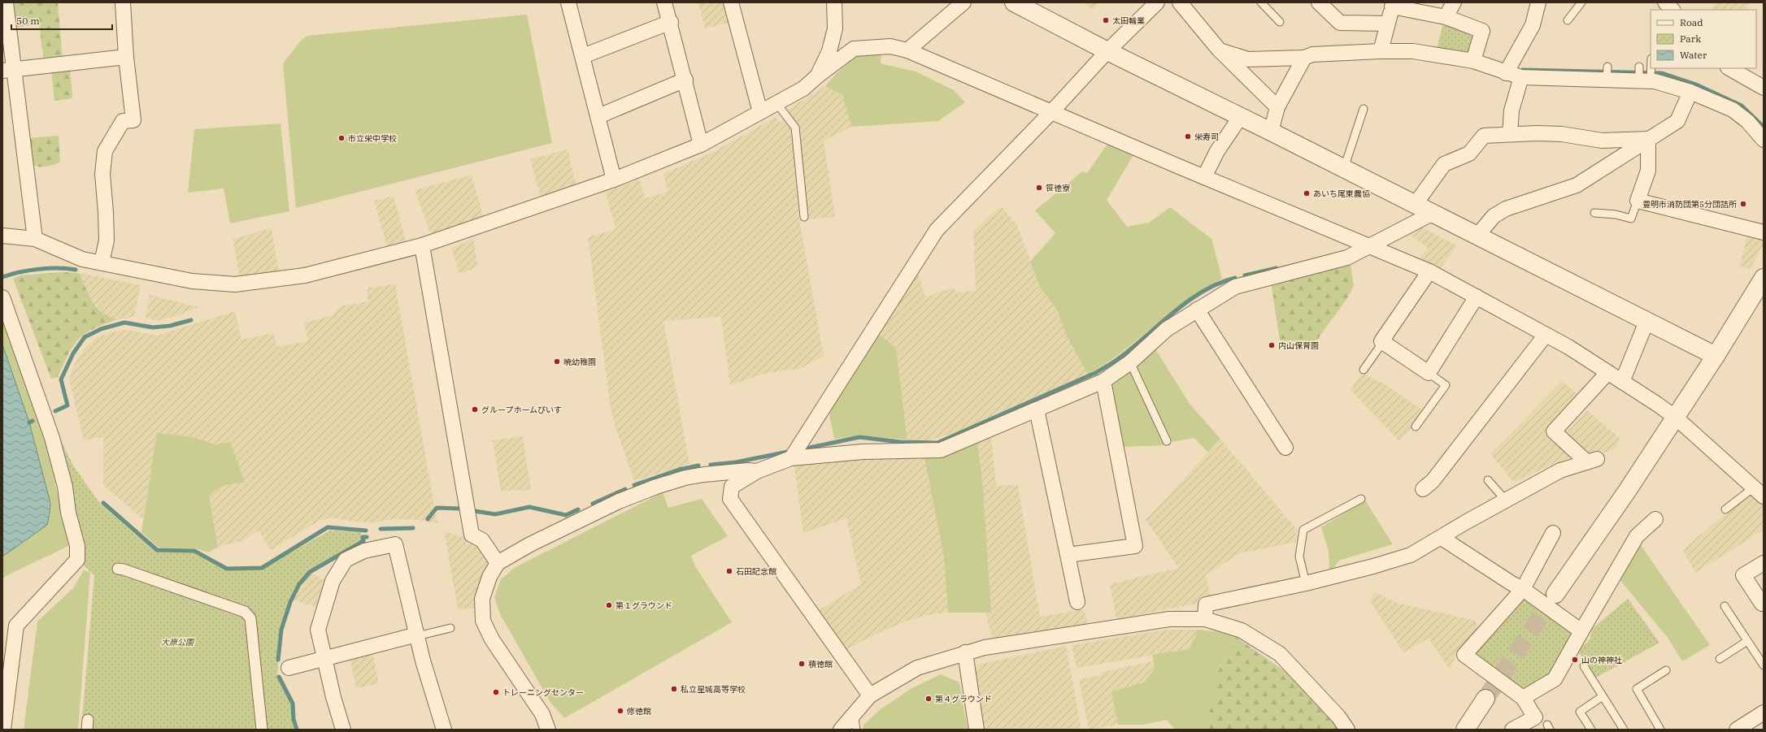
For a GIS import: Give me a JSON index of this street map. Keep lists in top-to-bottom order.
{
  "parks": ["大原公園"],
  "places": [
    "太田輪業",
    "栄寿司",
    "市立栄中学校",
    "笹徳寮",
    "あいち尾東農協",
    "豊明市消防団第5分団詰所",
    "内山保育園",
    "暁幼稚園",
    "グループホームぴいす",
    "石田記念館",
    "第１グラウンド",
    "山の神神社",
    "積徳館",
    "私立星城高等学校",
    "トレーニングセンター",
    "第４グラウンド",
    "修徳館"
  ],
  "legend": ["Road", "Park", "Water"],
  "scale_bar": "50 m"
}
